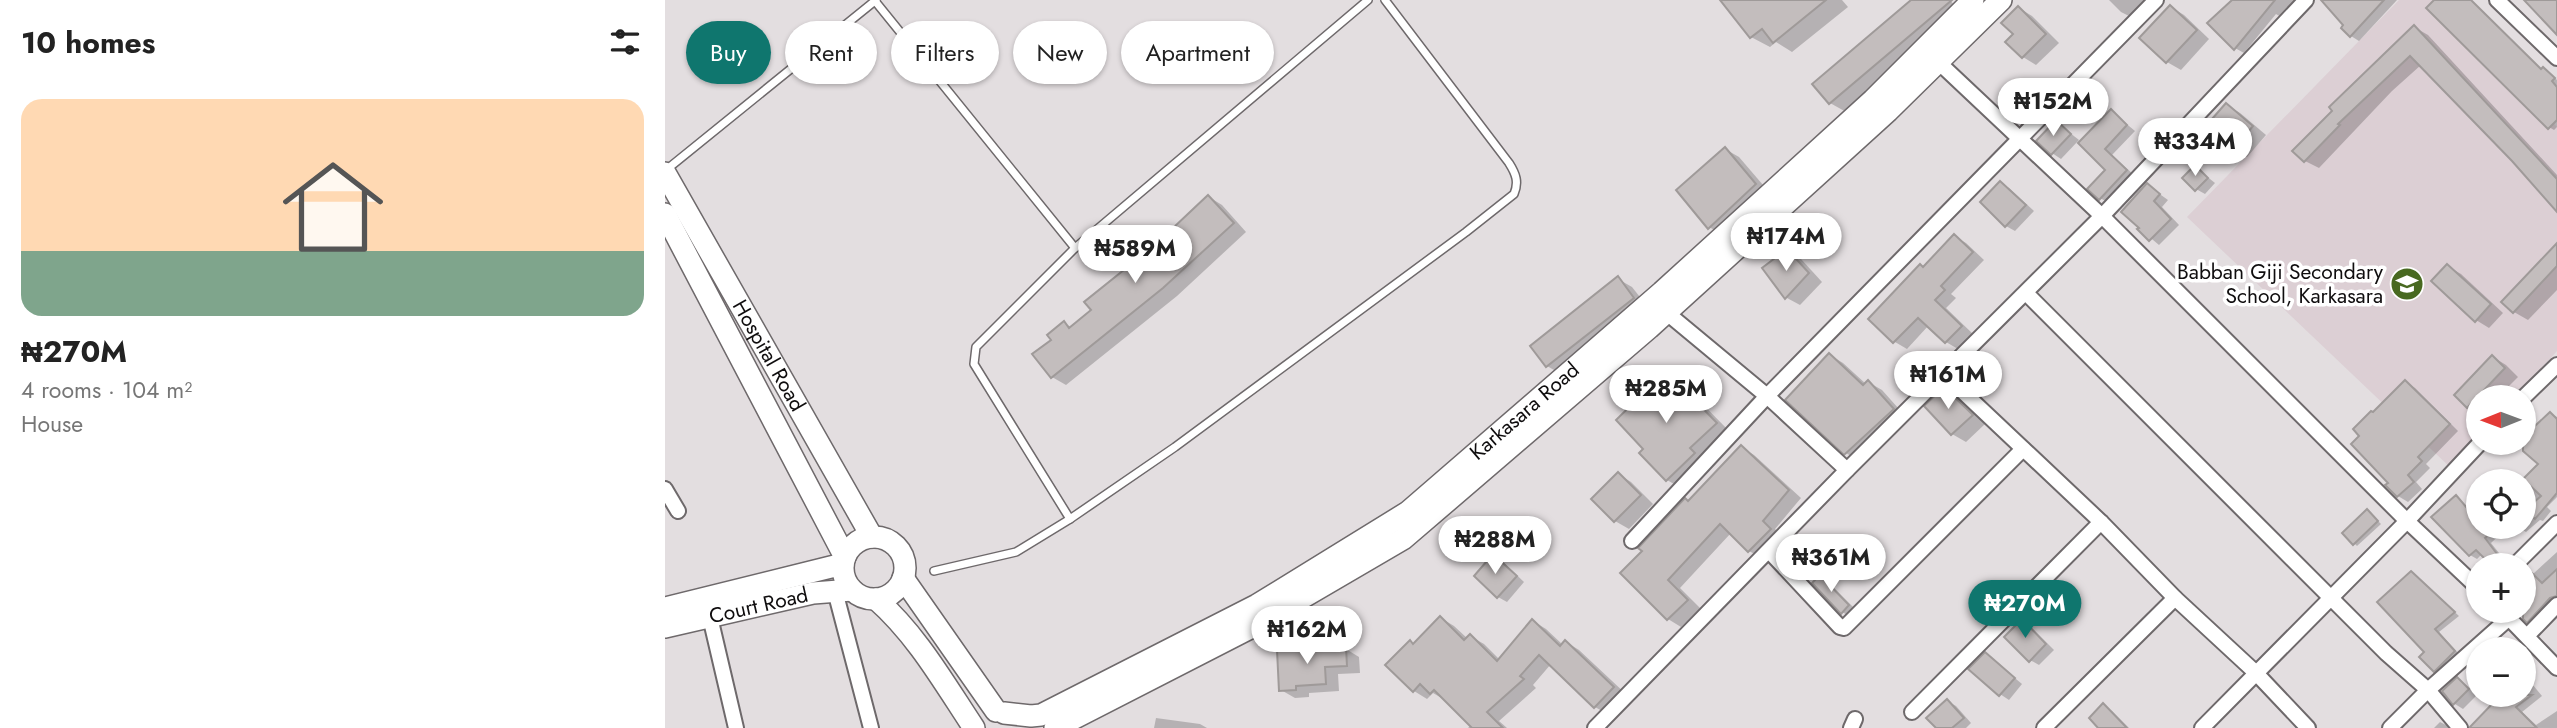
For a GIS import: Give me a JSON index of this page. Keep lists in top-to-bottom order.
{
  "streets": {
    "main road": ["Hospital Road", "Karkasara Road", "Court Road"]
  },
  "crossings": [
    ["Hospital Road", "Court Road"]
  ],
  "places": {
    "school or university": ["Babban Giji Secondary School, Karkasara"]
  },
  "north": "left",
  "page": {
    "heading": "10 homes",
    "chip": [
      "Buy",
      "Rent",
      "Filters",
      "New",
      "Apartment"
    ],
    "price": [
      "₦152M",
      "₦334M",
      "₦174M",
      "₦589M",
      "₦161M",
      "₦285M",
      "₦288M",
      "₦361M",
      "₦270M",
      "₦162M"
    ],
    "list": [
      {
        "name": "₦270M",
        "note": "4 rooms · 104 m² · House"
      }
    ],
    "map_buttons": ["+", "−"]
  }
}
